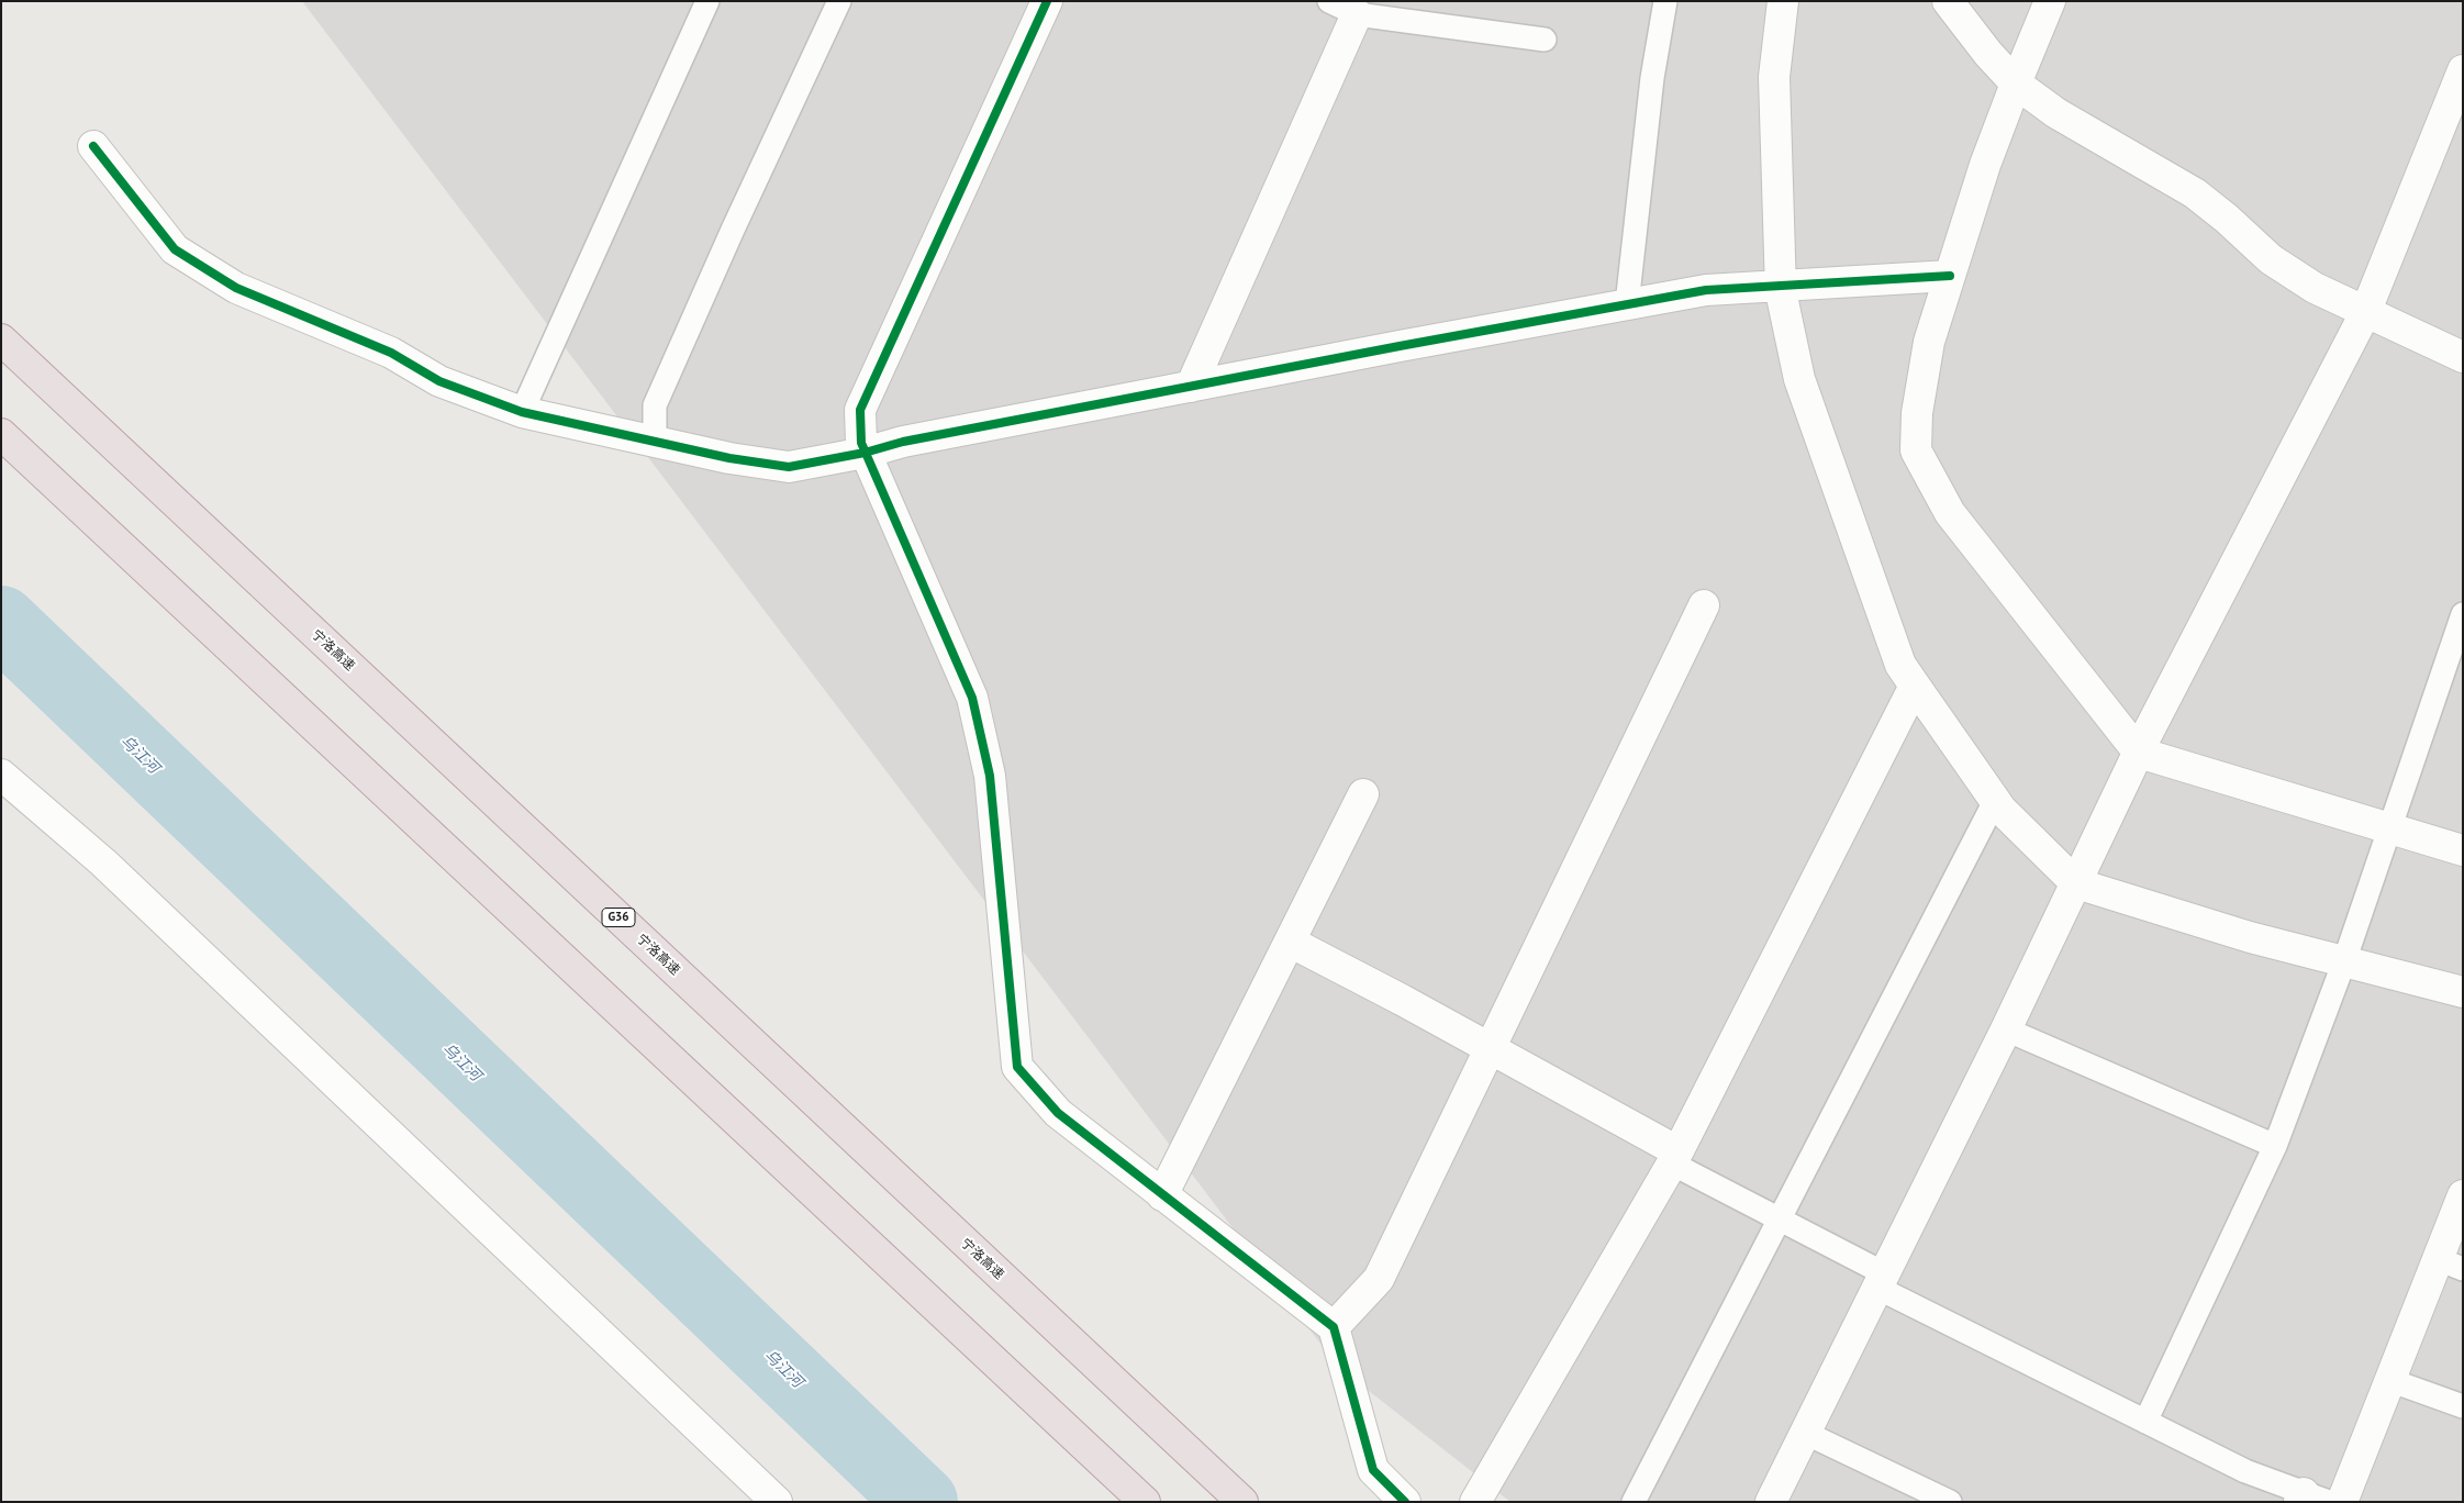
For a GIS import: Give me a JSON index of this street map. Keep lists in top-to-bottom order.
{
  "streets": {
    "highway": ["宁洛高速", "G36"]
  },
  "water": ["乌江河"]
}
